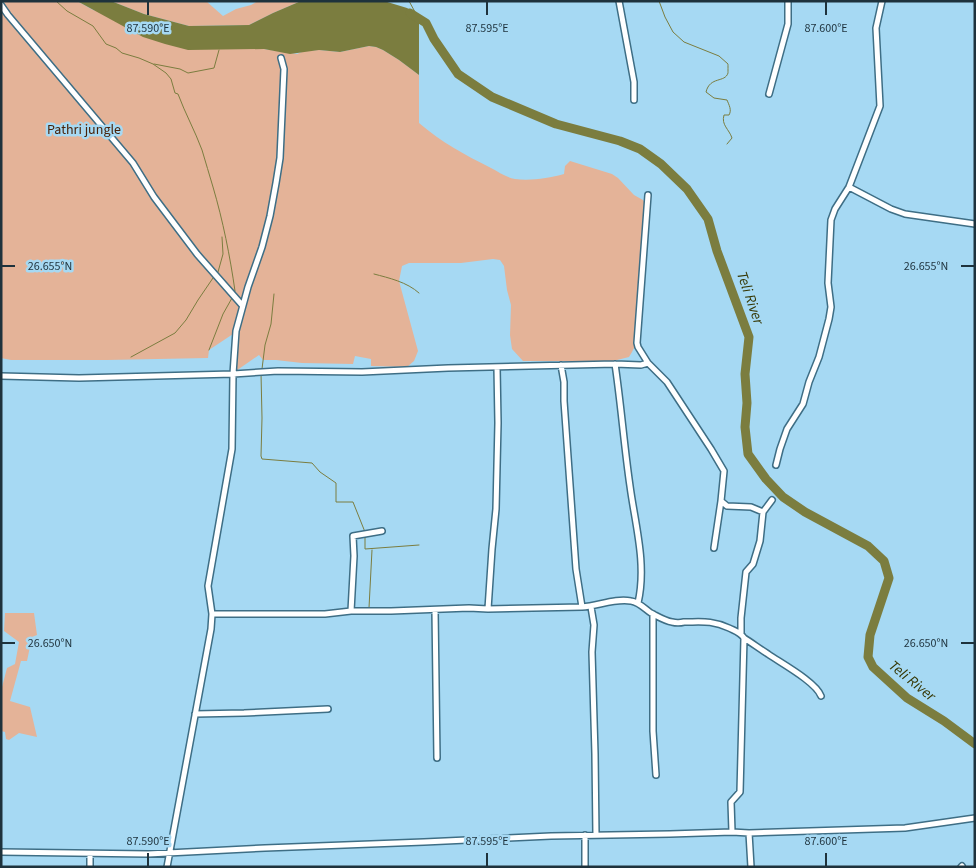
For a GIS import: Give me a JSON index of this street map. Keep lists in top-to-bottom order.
{
  "water": ["Teli River"],
  "parks": ["Pathri jungle"],
  "coordinates": [
    "87.590°E",
    "87.595°E",
    "87.600°E",
    "26.655°N",
    "26.650°N"
  ]
}
